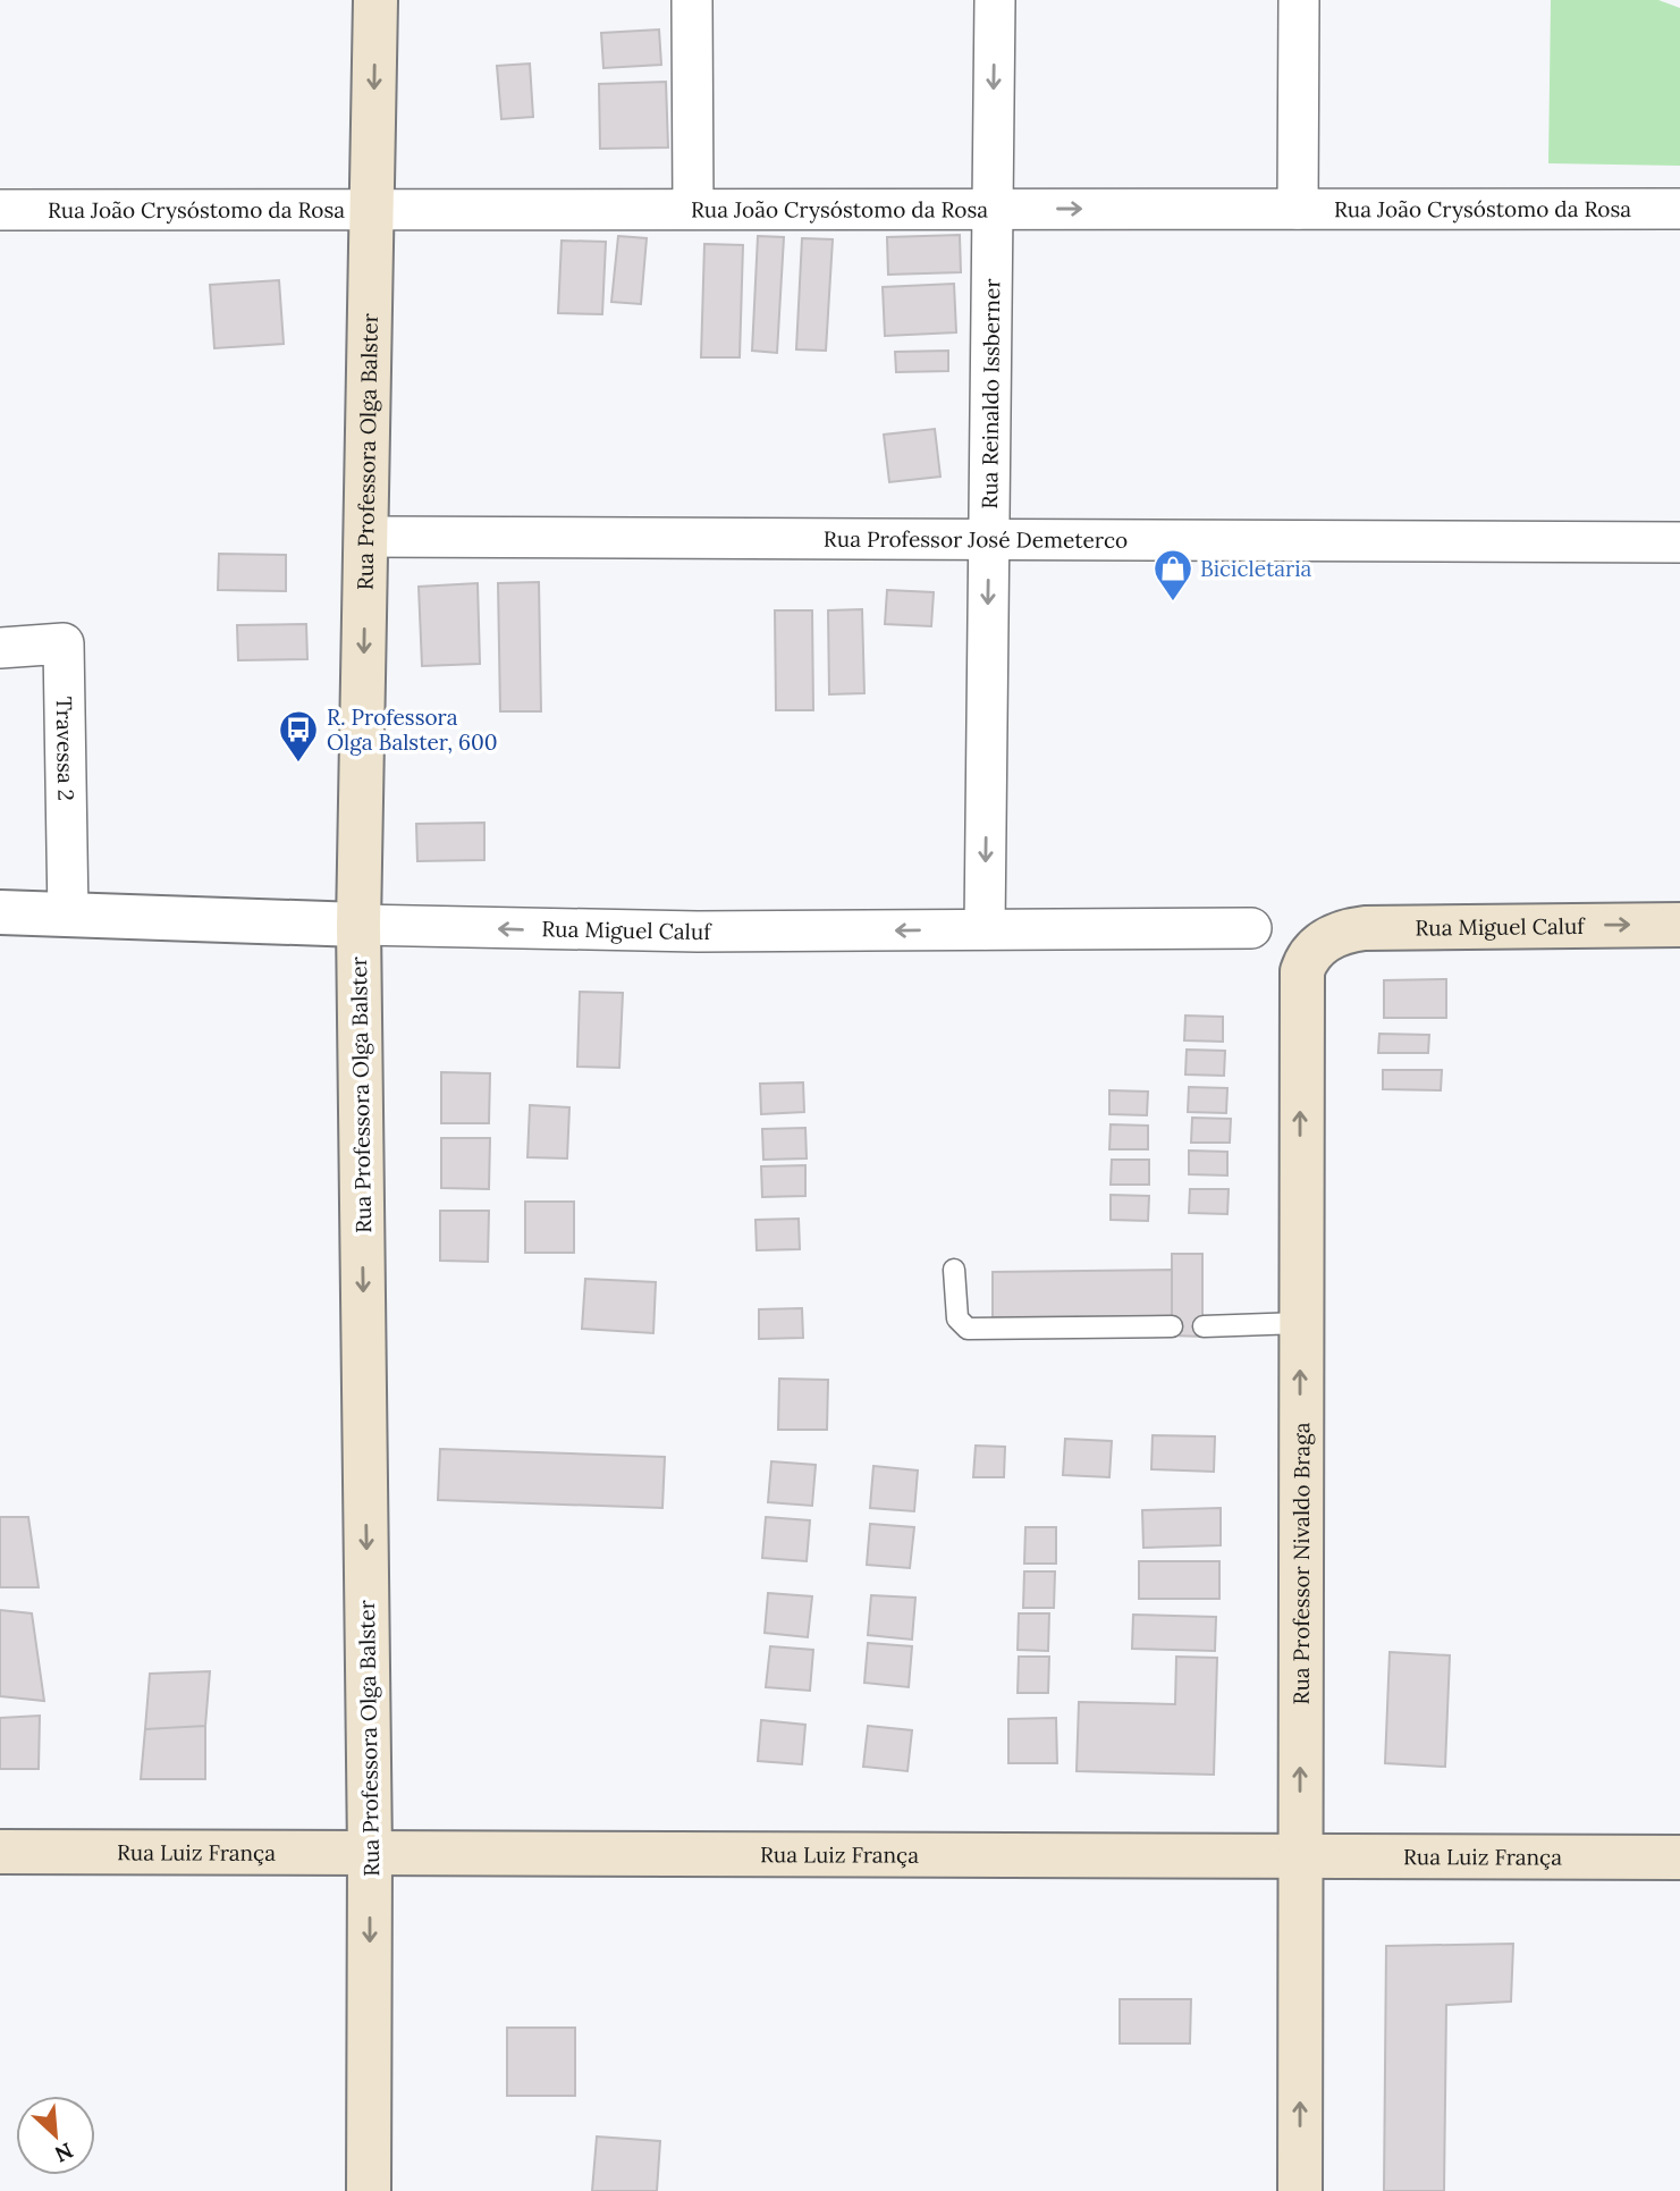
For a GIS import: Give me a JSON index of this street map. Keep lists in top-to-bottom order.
{
  "streets": {
    "main road": [
      "Rua Professora Olga Balster",
      "Rua Miguel Caluf",
      "Rua Professor Nivaldo Braga",
      "Rua Luiz França"
    ],
    "street": [
      "Rua João Crysóstomo da Rosa",
      "Rua Reinaldo Issberner",
      "Rua Professor José Demeterco",
      "Travessa 2"
    ]
  },
  "crossings": [
    ["Rua João Crysóstomo da Rosa", "Rua Reinaldo Issberner"],
    ["Rua João Crysóstomo da Rosa", "Rua Professora Olga Balster"],
    ["Rua Reinaldo Issberner", "Rua Professor José Demeterco"],
    ["Rua Reinaldo Issberner", "Rua Miguel Caluf"],
    ["Rua Professora Olga Balster", "Rua Professor José Demeterco"],
    ["Rua Professora Olga Balster", "Rua Miguel Caluf"],
    ["Rua Professora Olga Balster", "Rua Luiz França"],
    ["Travessa 2", "Rua Miguel Caluf"],
    ["Rua Miguel Caluf", "Rua Professor Nivaldo Braga"],
    ["Rua Professor Nivaldo Braga", "Rua Luiz França"]
  ],
  "one_way": ["Rua Professora Olga Balster", "Rua Professor Nivaldo Braga"],
  "places": {
    "shop": ["Bicicletaria"],
    "bus stop": ["R. Professora Olga Balster, 600"]
  },
  "north": "bottom right"
}
